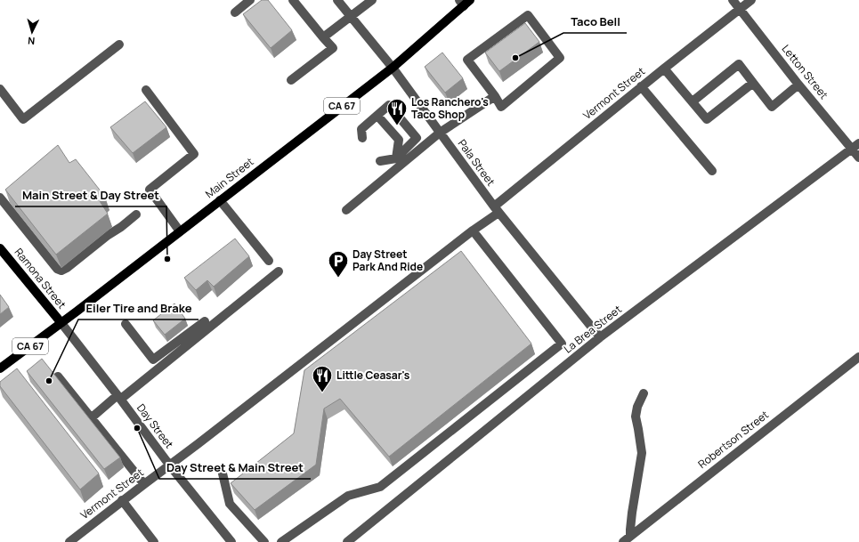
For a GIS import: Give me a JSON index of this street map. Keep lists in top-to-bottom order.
{
  "streets": {
    "main road": ["CA 67", "Main Street", "Ramona Street"],
    "street": [
      "Letton Street",
      "Vermont Street",
      "Pala Street",
      "La Brea Street",
      "Day Street",
      "Robertson Street"
    ]
  },
  "crossings": [
    ["Letton Street", "Vermont Street"],
    ["Letton Street", "La Brea Street"],
    ["Vermont Street", "Pala Street"],
    ["Vermont Street", "Day Street"],
    ["Pala Street", "Main Street"],
    ["Pala Street", "La Brea Street"],
    ["Main Street", "Ramona Street"],
    ["Main Street", "Day Street"],
    ["Ramona Street", "Day Street"]
  ],
  "places": {
    "other": [
      "Taco Bell",
      "Main Street & Day Street",
      "Eiler Tire and Brake",
      "Day Street & Main Street"
    ],
    "restaurant": ["Los Ranchero's Taco Shop", "Little Ceasar's"],
    "parking": ["Day Street Park And Ride"]
  },
  "north": "bottom"
}
